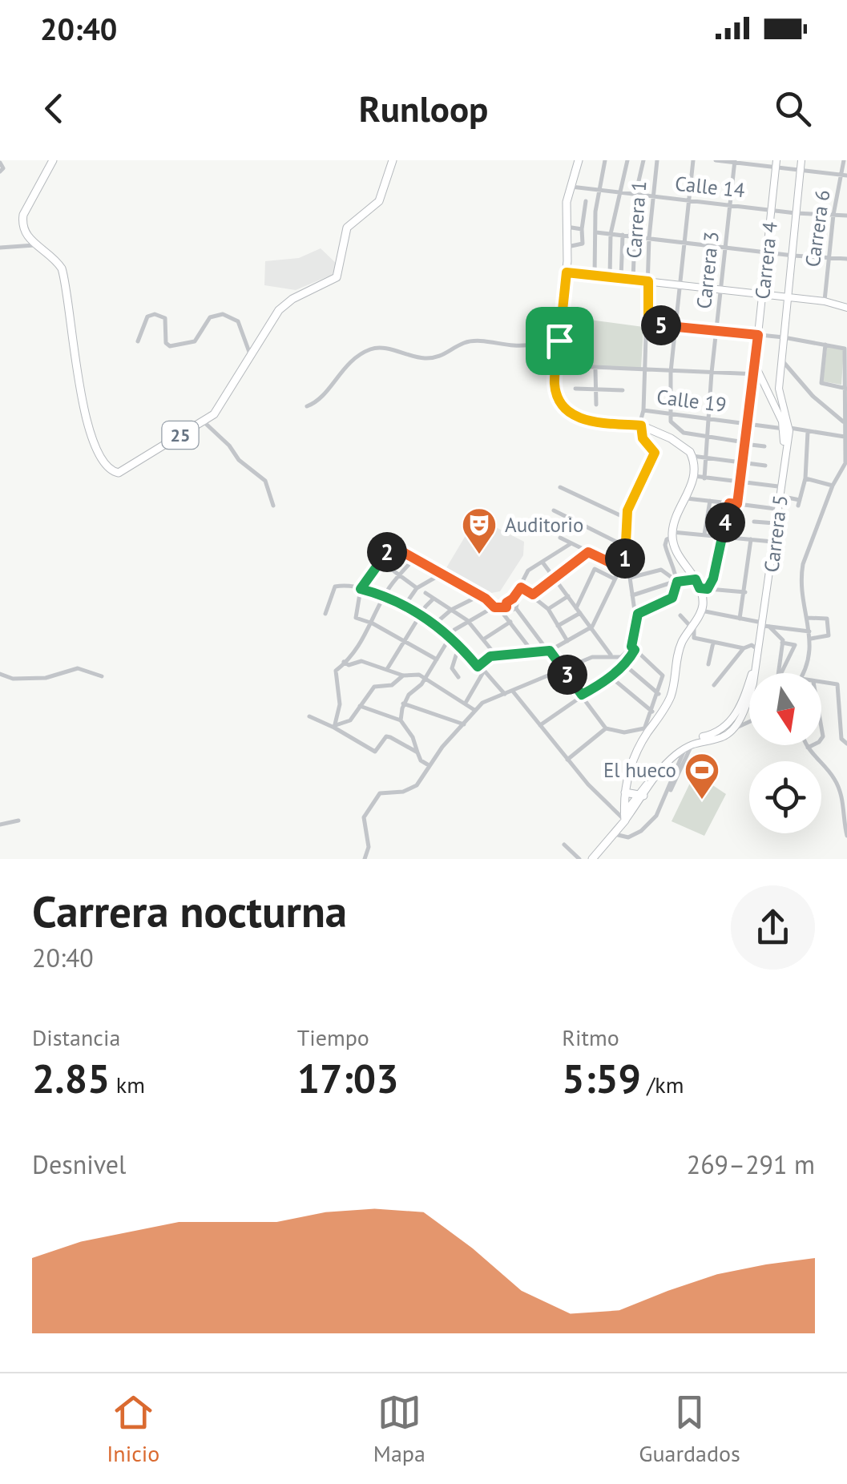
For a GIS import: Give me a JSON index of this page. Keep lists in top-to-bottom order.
{
  "streets": {
    "main road": ["25", "Carrera 5"],
    "street": [
      "Calle 14",
      "Carrera 1",
      "Carrera 6",
      "Carrera 4",
      "Carrera 3",
      "Calle 19"
    ]
  },
  "crossings": [
    ["Calle 14", "Carrera 1"],
    ["Calle 14", "Carrera 6"],
    ["Calle 14", "Carrera 4"],
    ["Calle 14", "Carrera 3"],
    ["Calle 14", "Carrera 5"],
    ["Carrera 1", "Calle 19"],
    ["Carrera 4", "Carrera 5"],
    ["Carrera 3", "Calle 19"],
    ["Calle 19", "Carrera 5"]
  ],
  "places": {
    "theatre": ["Auditorio"],
    "sports": ["El hueco"]
  },
  "north": "bottom",
  "page": {
    "status": "20:40",
    "header": "Runloop",
    "pins": [
      "5",
      "4",
      "2",
      "1",
      "3"
    ],
    "heading": ["Carrera nocturna", "20:40"],
    "stats": [
      ["Distancia", "2.85 km"],
      ["Tiempo", "17:03"],
      ["Ritmo", "5:59 /km"]
    ],
    "chart": ["Desnivel", "269–291 m"],
    "tabs": ["Inicio", "Mapa", "Guardados"]
  }
}
